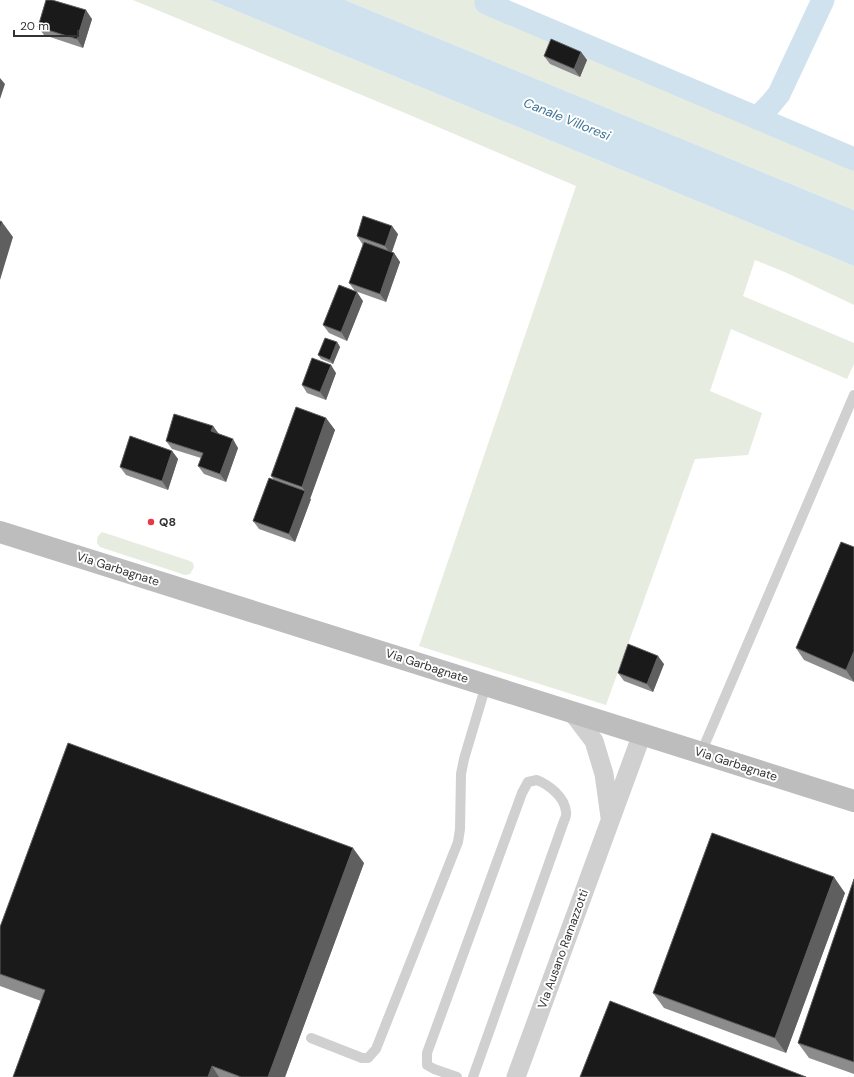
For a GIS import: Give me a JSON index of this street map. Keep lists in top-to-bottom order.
{
  "streets": {
    "street": ["Via Garbagnate", "Via Ausano Ramazzotti"]
  },
  "crossings": [
    ["Via Garbagnate", "Via Ausano Ramazzotti"]
  ],
  "water": ["Canale Villoresi"],
  "places": ["Q8"],
  "scale_bar": "20 m"
}
